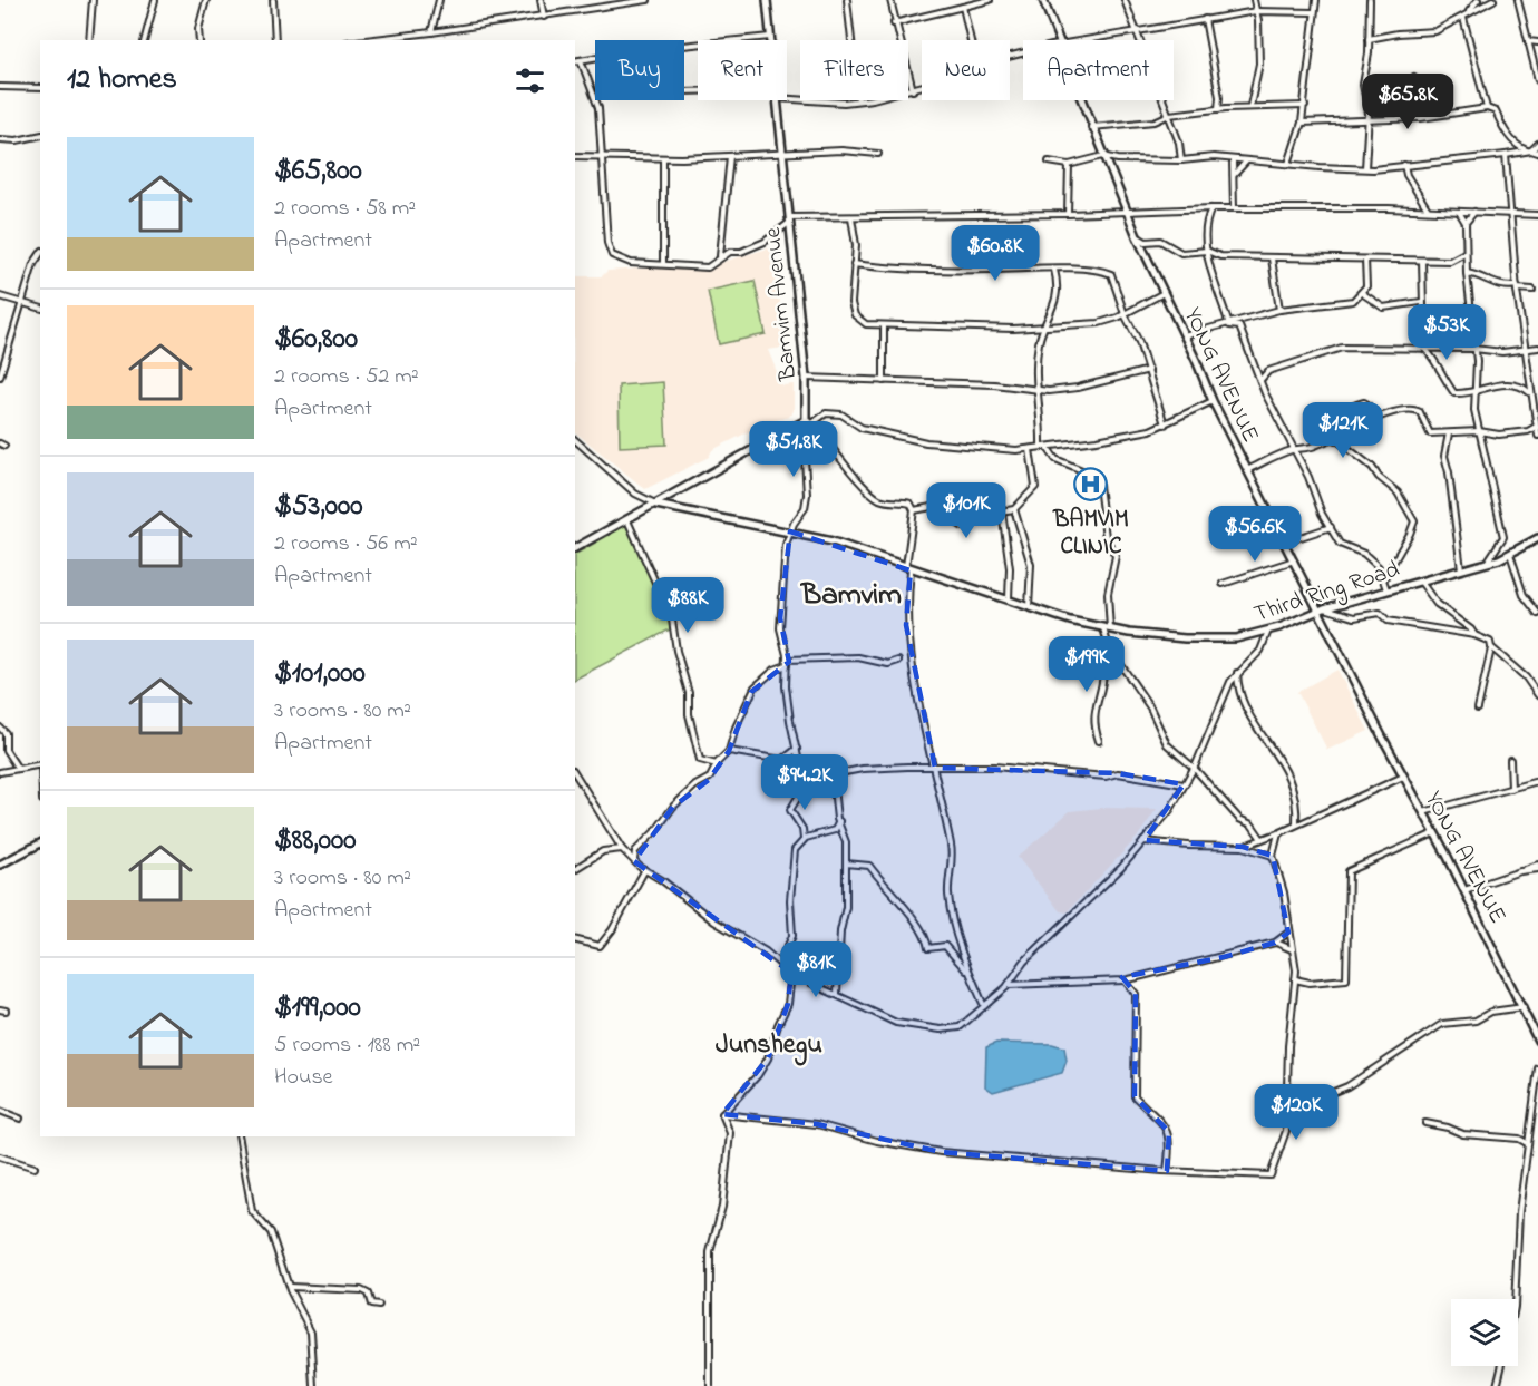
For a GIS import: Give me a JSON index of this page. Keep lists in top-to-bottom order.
{
  "streets": {
    "street": ["Bamvim Avenue", "YONG AVENUE", "Third Ring Road"]
  },
  "crossings": [
    ["YONG AVENUE", "Third Ring Road"]
  ],
  "districts": ["Bamvim", "Junshegu"],
  "places": {
    "hospital": ["BAMVIM CLINIC"]
  },
  "page": {
    "chip": [
      "Buy",
      "Rent",
      "Filters",
      "New",
      "Apartment"
    ],
    "heading": "12 homes",
    "price": [
      "$65.8K",
      "$60.8K",
      "$53K",
      "$121K",
      "$51.8K",
      "$101K",
      "$56.6K",
      "$88K",
      "$199K",
      "$94.2K",
      "$81K",
      "$120K"
    ],
    "list": [
      {
        "name": "$65,800",
        "note": "2 rooms · 58 m² · Apartment"
      },
      {
        "name": "$60,800",
        "note": "2 rooms · 52 m² · Apartment"
      },
      {
        "name": "$53,000",
        "note": "2 rooms · 56 m² · Apartment"
      },
      {
        "name": "$101,000",
        "note": "3 rooms · 80 m² · Apartment"
      },
      {
        "name": "$88,000",
        "note": "3 rooms · 80 m² · Apartment"
      },
      {
        "name": "$199,000",
        "note": "5 rooms · 188 m² · House"
      }
    ]
  }
}
